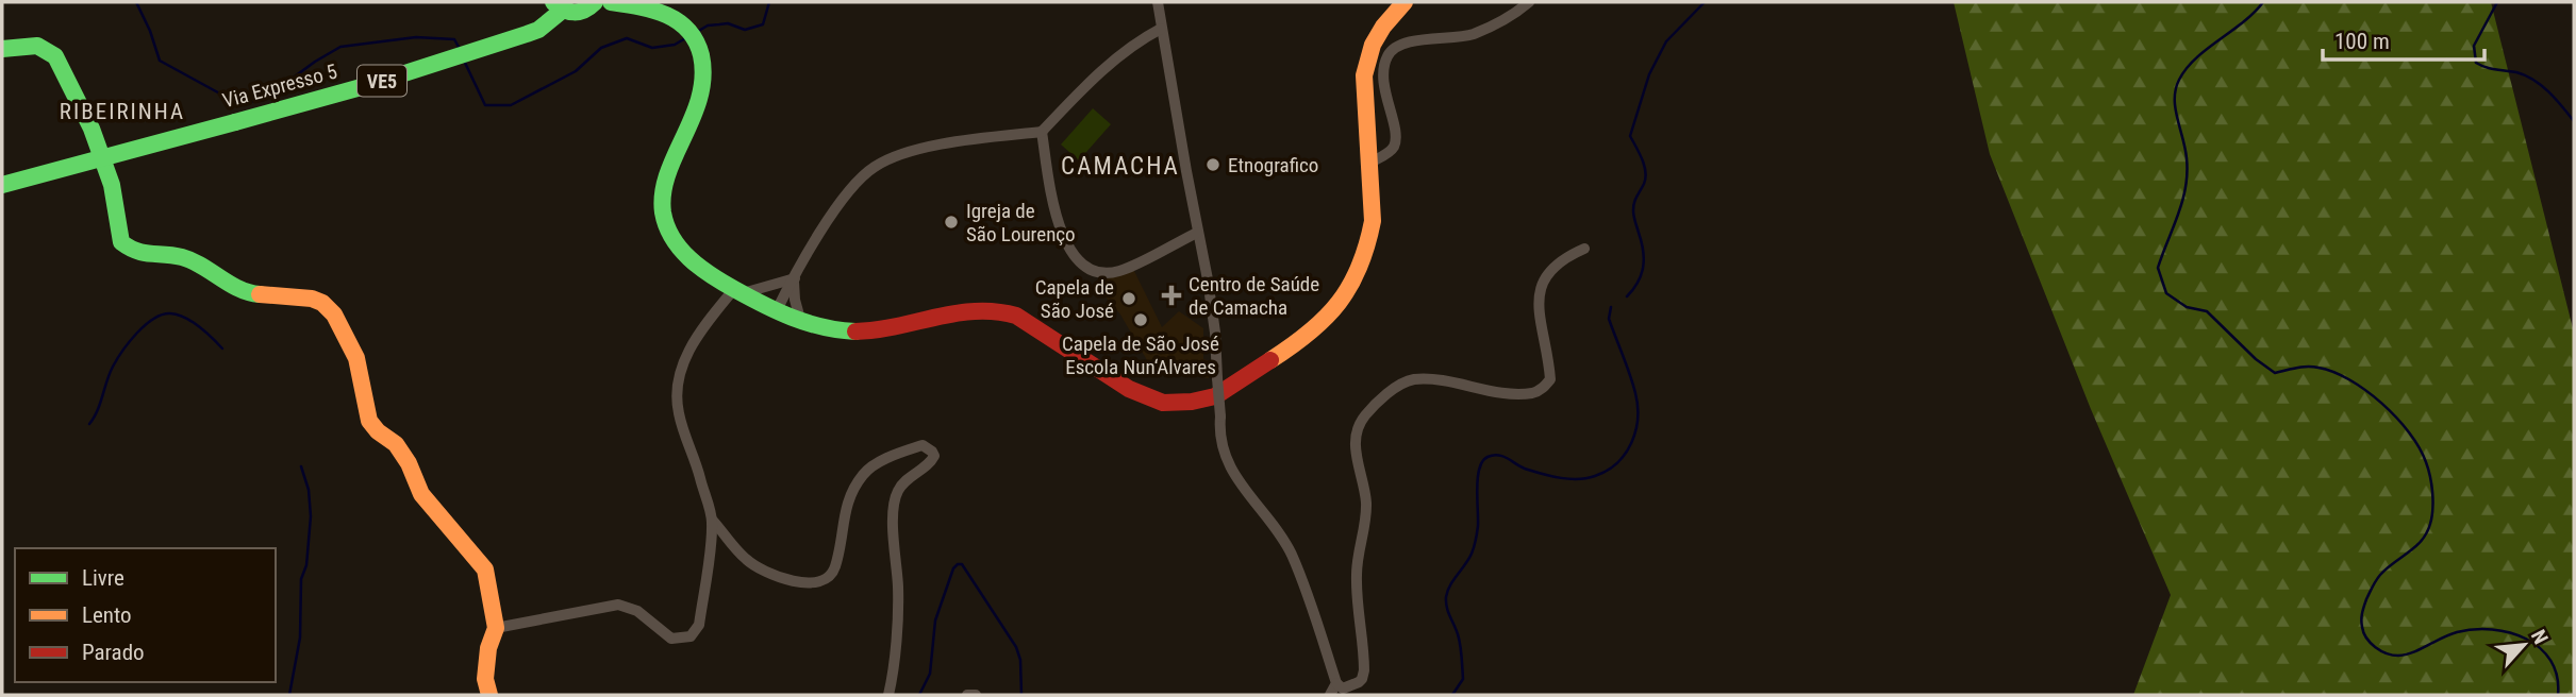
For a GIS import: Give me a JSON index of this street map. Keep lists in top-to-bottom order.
{
  "streets": {
    "main road": ["VE5", "Via Expresso 5"]
  },
  "districts": ["RIBEIRINHA", "CAMACHA"],
  "places": {
    "other": [
      "Etnografico",
      "Igreja de São Lourenço",
      "Capela de São José",
      "Capela de São José Escola Nun‘Alvares"
    ],
    "health": ["Centro de Saúde de Camacha"]
  },
  "legend": ["Livre", "Lento", "Parado"],
  "scale_bar": "100 m",
  "north": "top right"
}
